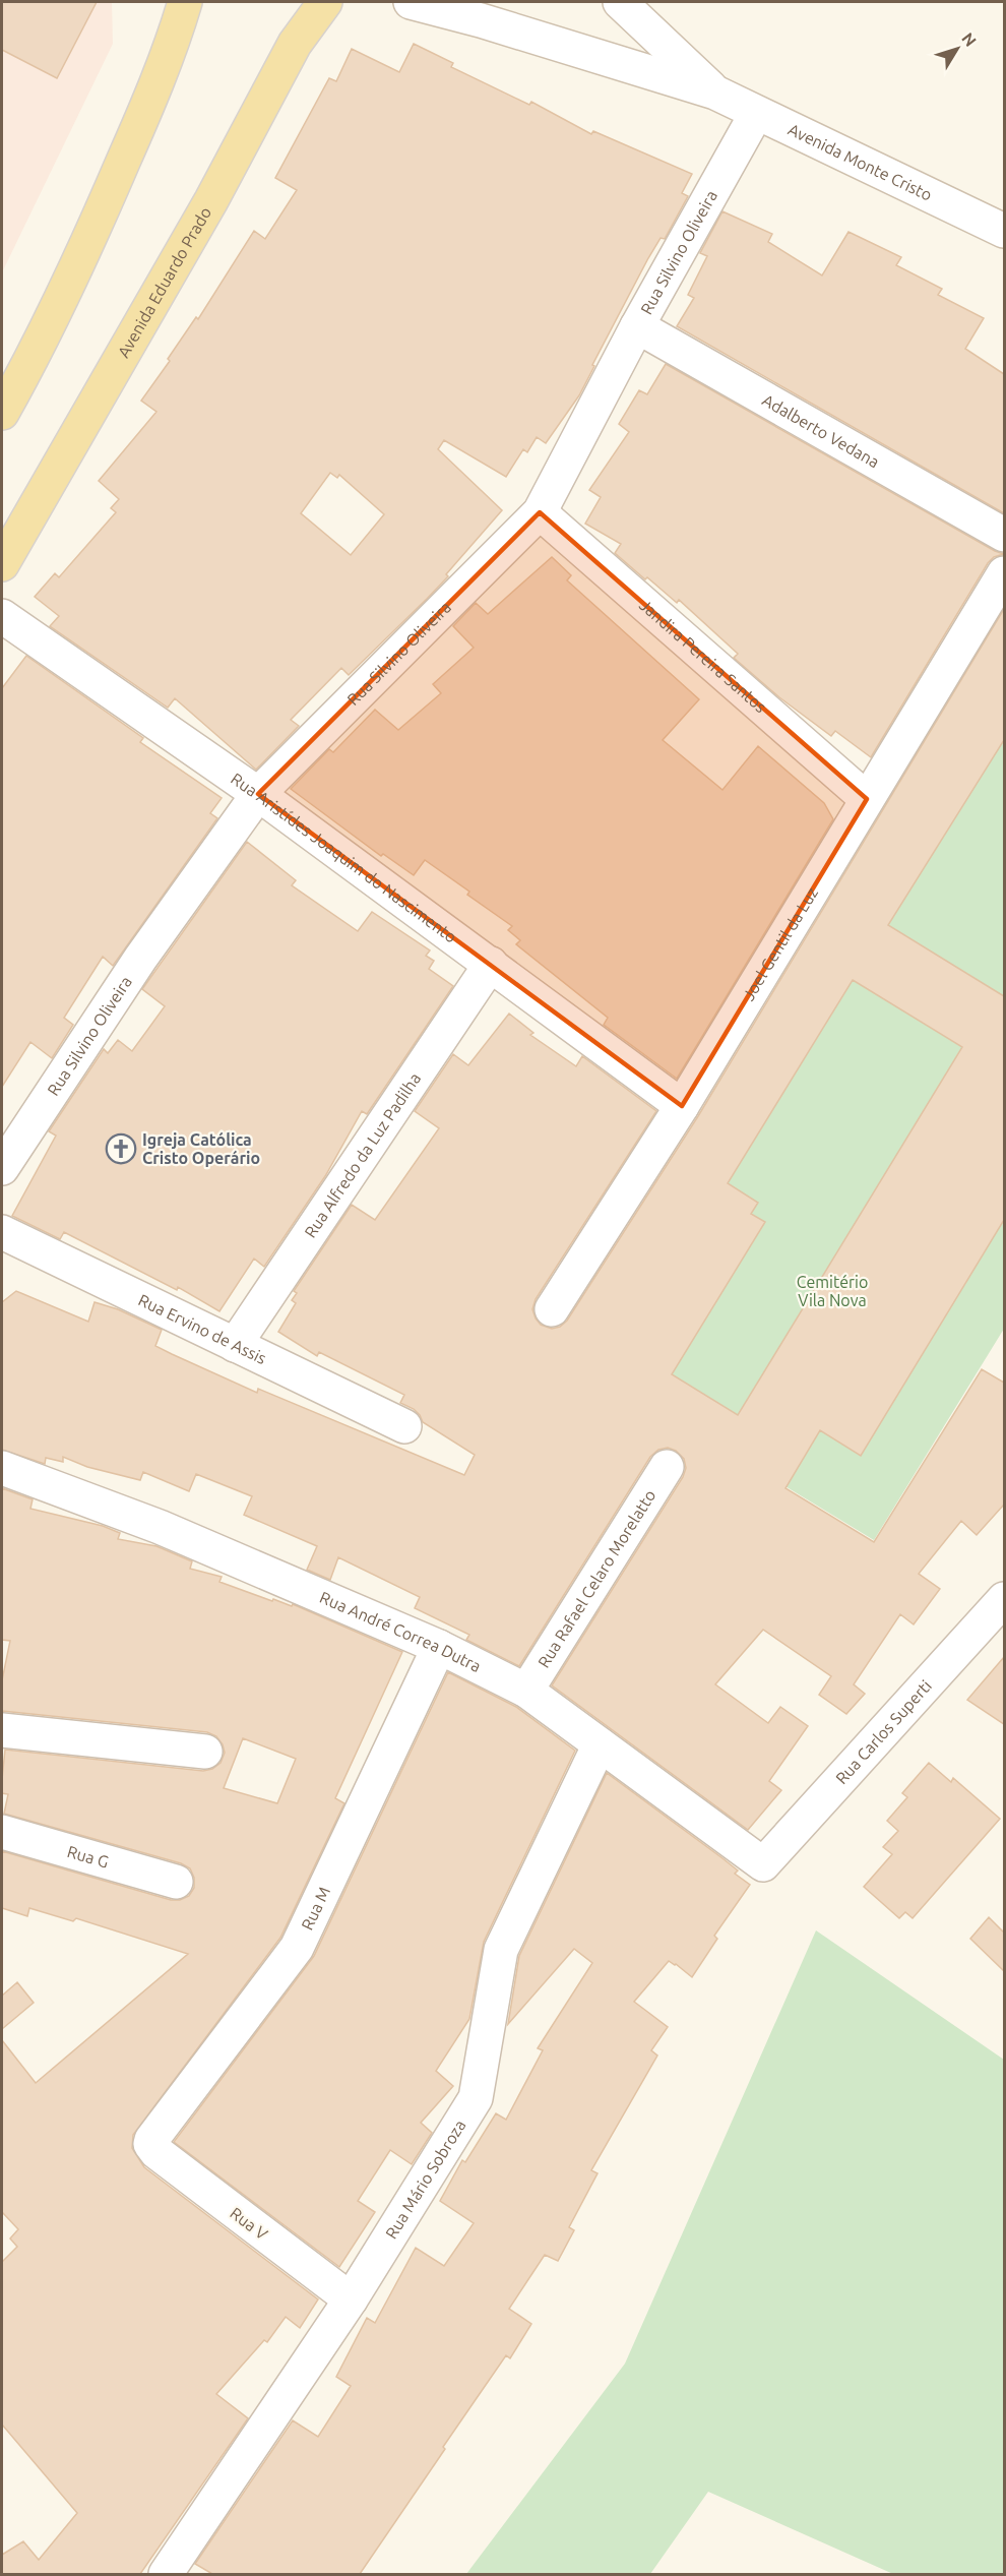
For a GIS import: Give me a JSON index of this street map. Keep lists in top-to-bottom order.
{
  "streets": {
    "main road": ["Avenida Eduardo Prado"],
    "street": [
      "Avenida Monte Cristo",
      "Rua Silvino Oliveira",
      "Adalberto Vedana",
      "Jandira Pereira Santos",
      "Rua Aristídes Joaquim do Nascimento",
      "Joel Gentil da Luz",
      "Rua Alfredo da Luz Padilha",
      "Rua Ervino de Assis",
      "Rua Rafael Celaro Morelatto",
      "Rua André Correa Dutra",
      "Rua Carlos Superti",
      "Rua G",
      "Rua M",
      "Rua Mário Sobroza",
      "Rua V"
    ]
  },
  "crossings": [
    ["Avenida Monte Cristo", "Rua Silvino Oliveira"],
    ["Rua Silvino Oliveira", "Adalberto Vedana"],
    ["Rua Silvino Oliveira", "Jandira Pereira Santos"],
    ["Rua Silvino Oliveira", "Rua Aristídes Joaquim do Nascimento"],
    ["Jandira Pereira Santos", "Joel Gentil da Luz"],
    ["Rua Aristídes Joaquim do Nascimento", "Joel Gentil da Luz"],
    ["Rua Aristídes Joaquim do Nascimento", "Rua Alfredo da Luz Padilha"],
    ["Rua Alfredo da Luz Padilha", "Rua Ervino de Assis"],
    ["Rua Rafael Celaro Morelatto", "Rua André Correa Dutra"],
    ["Rua André Correa Dutra", "Rua Carlos Superti"],
    ["Rua André Correa Dutra", "Rua M"],
    ["Rua André Correa Dutra", "Rua Mário Sobroza"],
    ["Rua M", "Rua V"],
    ["Rua Mário Sobroza", "Rua V"]
  ],
  "parks": ["Cemitério Vila Nova"],
  "places": {
    "church": ["Igreja Católica Cristo Operário"]
  },
  "north": "top right"
}
